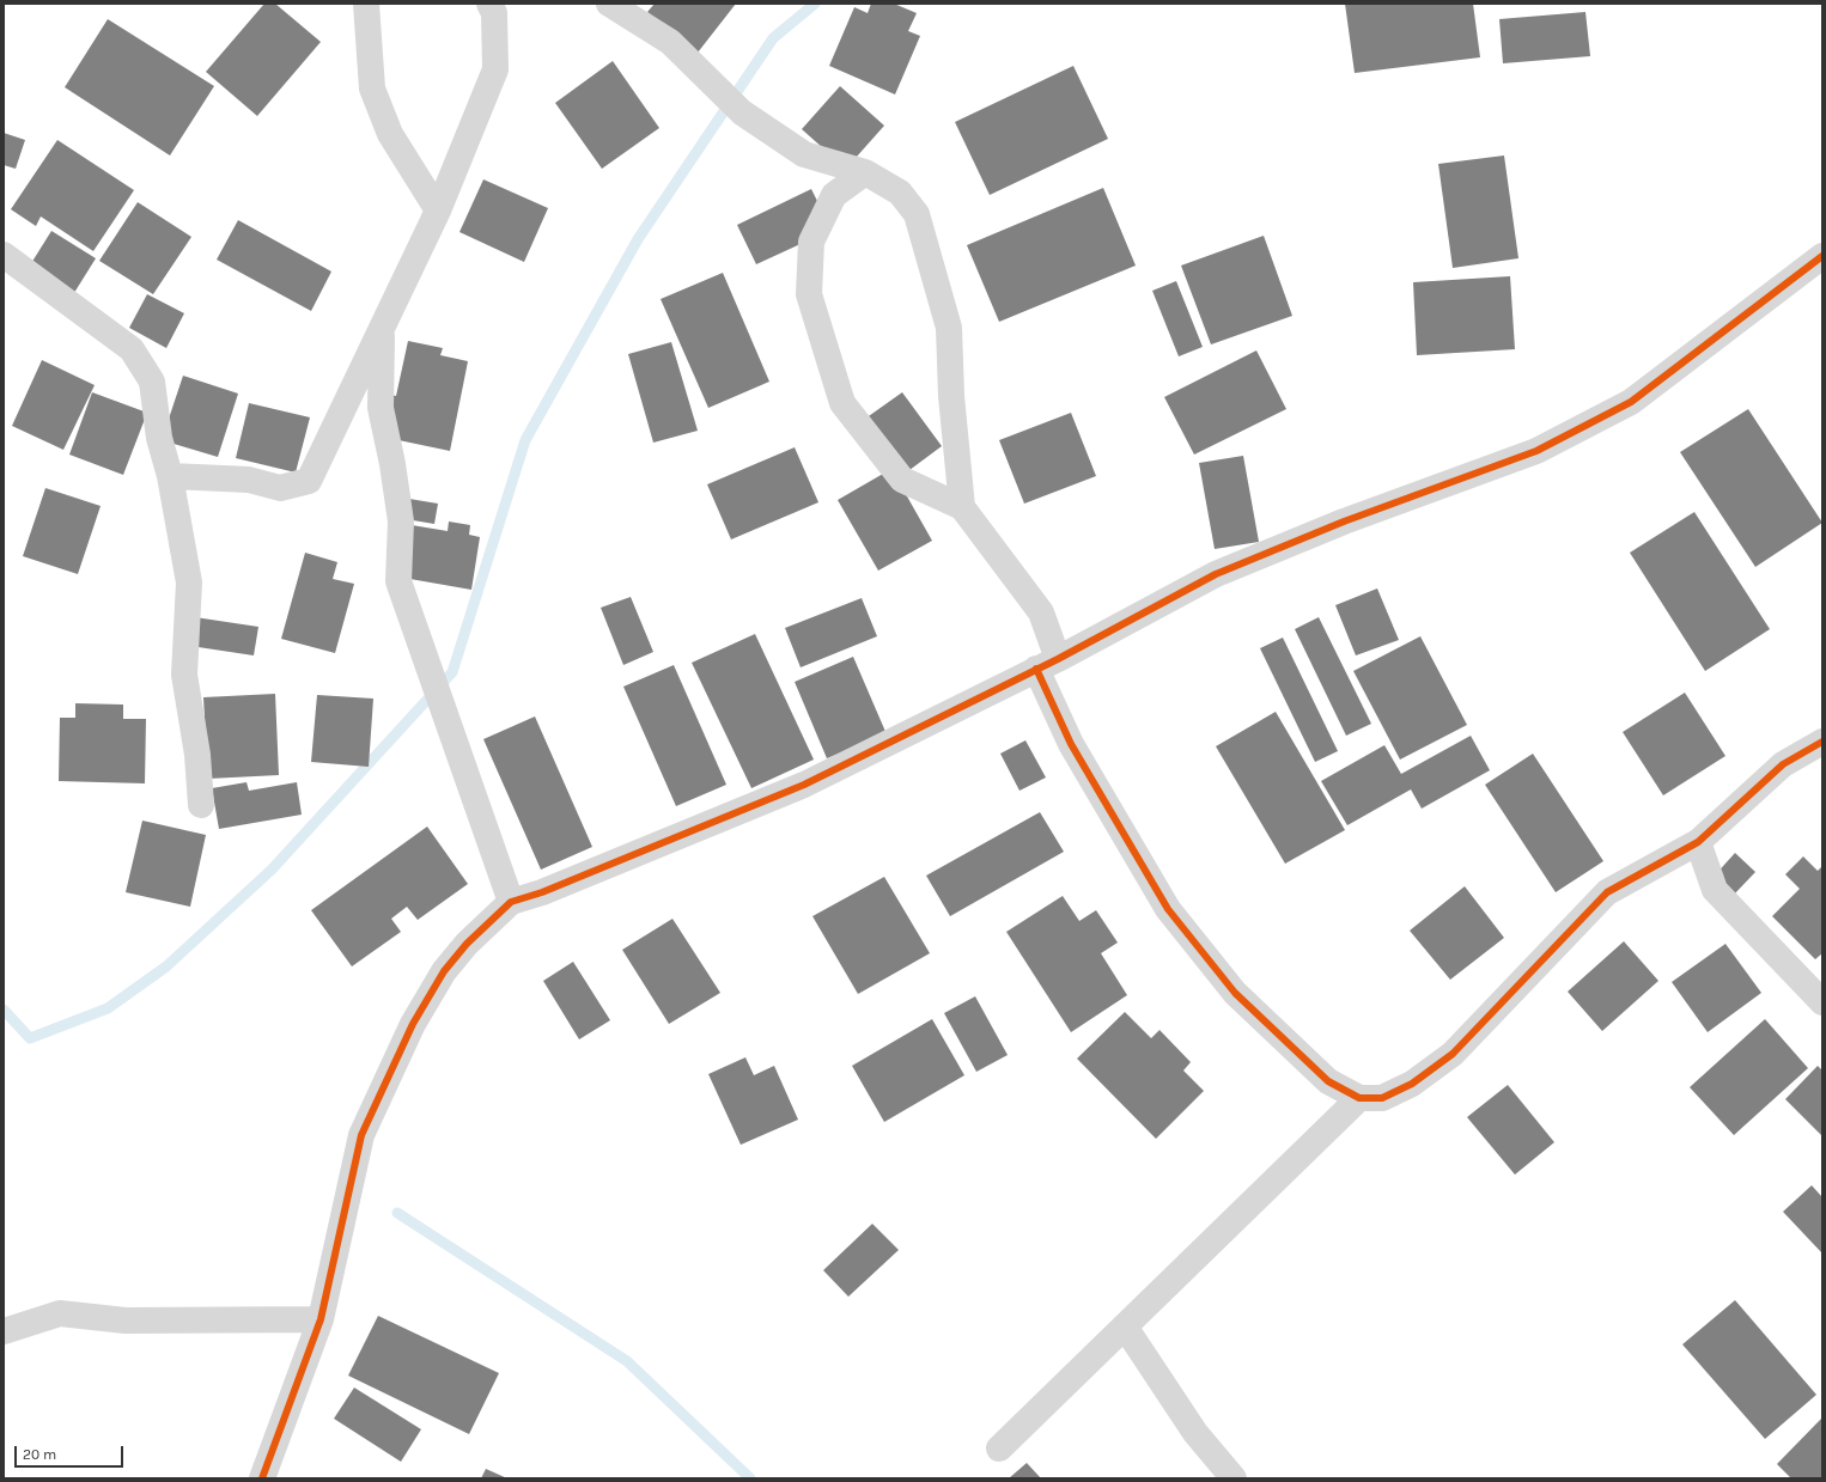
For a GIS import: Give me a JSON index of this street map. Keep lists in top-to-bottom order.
{
  "scale_bar": "20 m"
}
